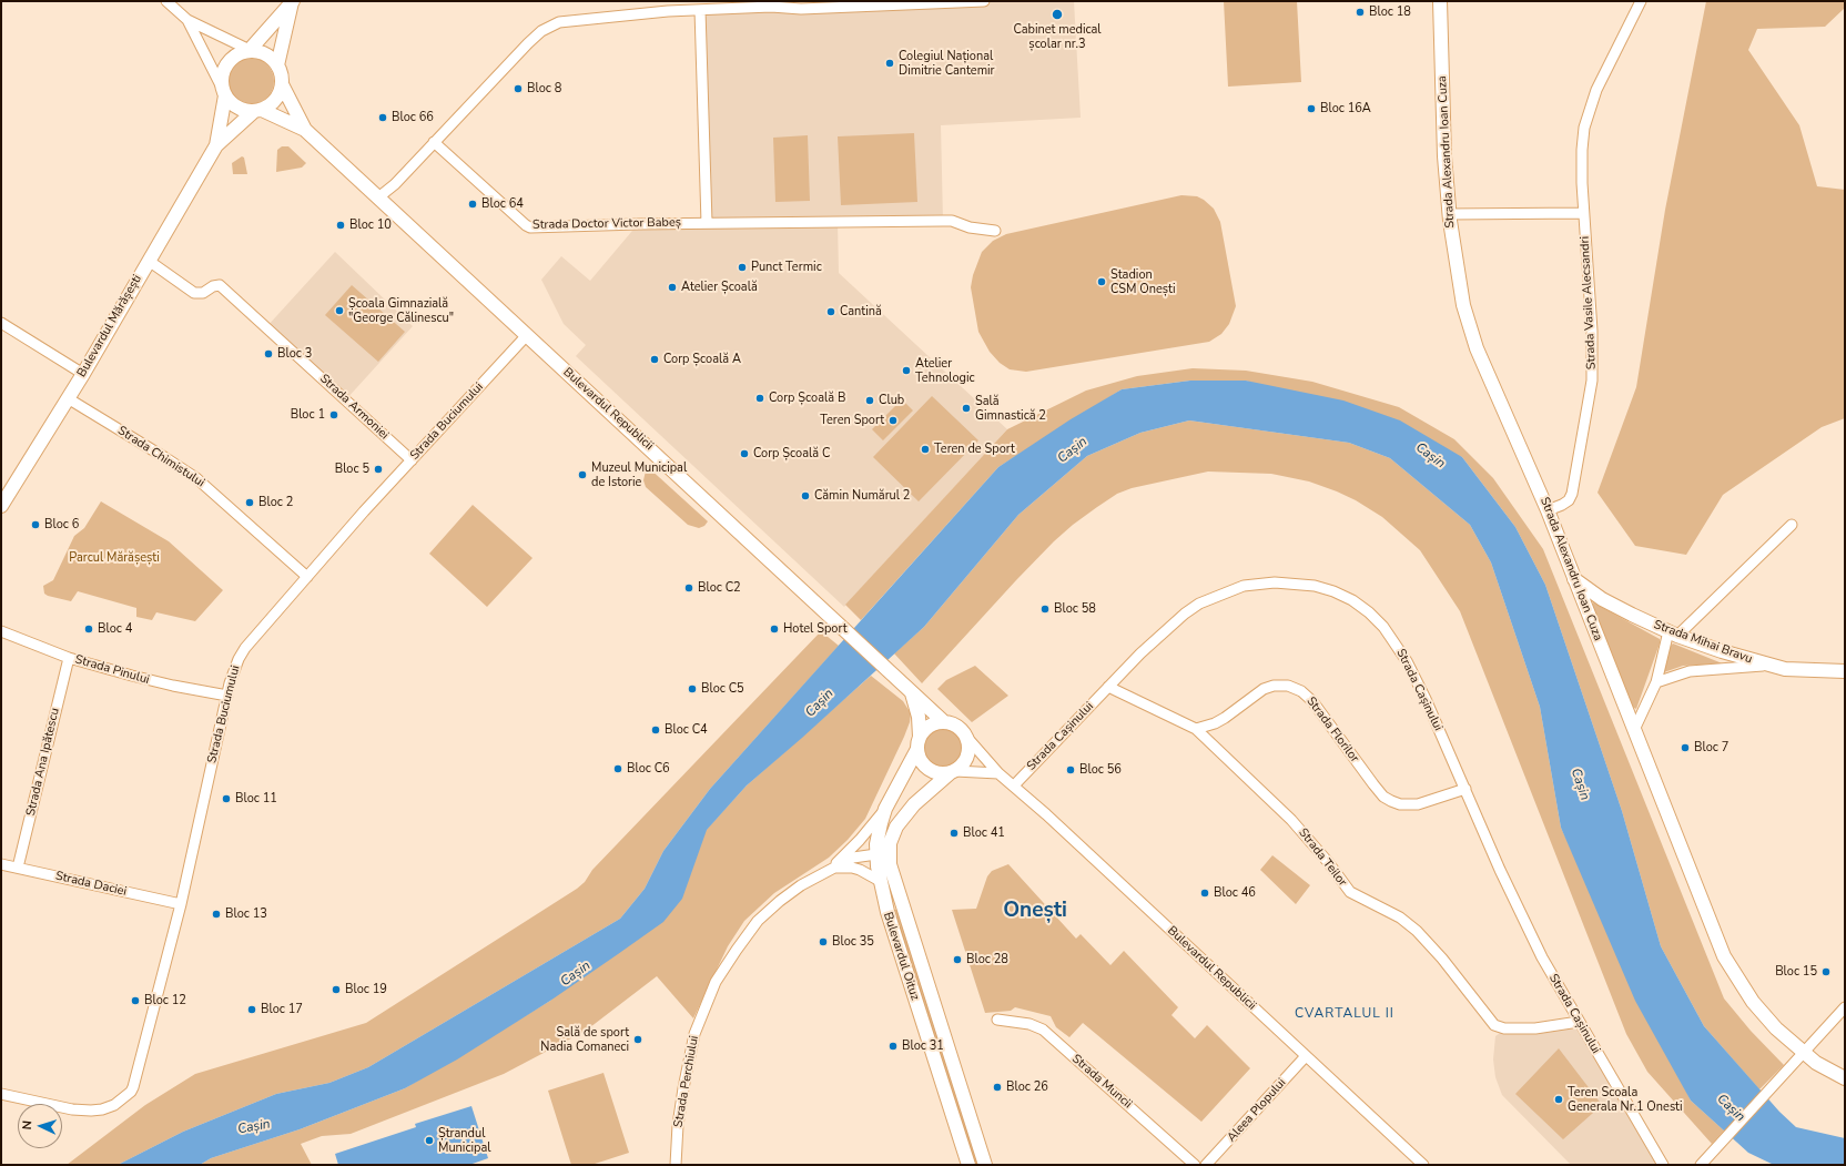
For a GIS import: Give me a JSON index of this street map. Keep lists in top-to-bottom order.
{
  "streets": {
    "main road": [
      "Strada Alexandru Ioan Cuza",
      "Bulevardul Mărășești",
      "Bulevardul Republicii",
      "Strada Mihai Bravu",
      "Bulevardul Oituz"
    ],
    "street": [
      "Strada Doctor Victor Babeș",
      "Strada Vasile Alecsandri",
      "Strada Armoniei",
      "Strada Buciumului",
      "Strada Chimistului",
      "Strada Pinului",
      "Strada Cașinului",
      "Strada Florilor",
      "Strada Ana Ipătescu",
      "Strada Teilor",
      "Strada Daciei",
      "Strada Perchiului",
      "Strada Muncii",
      "Aleea Plopului"
    ]
  },
  "crossings": [
    ["Strada Alexandru Ioan Cuza", "Strada Vasile Alecsandri"],
    ["Strada Alexandru Ioan Cuza", "Strada Mihai Bravu"],
    ["Bulevardul Mărășești", "Strada Armoniei"],
    ["Bulevardul Mărășești", "Strada Chimistului"],
    ["Strada Armoniei", "Strada Buciumului"],
    ["Bulevardul Republicii", "Strada Buciumului"],
    ["Bulevardul Republicii", "Strada Cașinului"],
    ["Bulevardul Republicii", "Bulevardul Oituz"],
    ["Bulevardul Republicii", "Aleea Plopului"],
    ["Strada Buciumului", "Strada Chimistului"],
    ["Strada Buciumului", "Strada Pinului"],
    ["Strada Buciumului", "Strada Daciei"],
    ["Strada Pinului", "Strada Ana Ipătescu"],
    ["Strada Cașinului", "Strada Florilor"],
    ["Strada Cașinului", "Strada Teilor"],
    ["Strada Florilor", "Strada Teilor"],
    ["Strada Ana Ipătescu", "Strada Daciei"],
    ["Bulevardul Oituz", "Strada Perchiului"]
  ],
  "districts": ["Onești", "CVARTALUL II"],
  "water": ["Cașin"],
  "parks": ["Parcul Mărășești"],
  "places": [
    "Bloc 18",
    "Cabinet medical școlar nr.3",
    "Colegiul Național Dimitrie Cantemir",
    "Bloc 8",
    "Bloc 16A",
    "Bloc 66",
    "Bloc 64",
    "Bloc 10",
    "Punct Termic",
    "Stadion CSM Onești",
    "Atelier Școală",
    "Școala Gimnazială \"George Călinescu\"",
    "Cantină",
    "Bloc 3",
    "Corp Școală A",
    "Atelier Tehnologic",
    "Corp Școală B",
    "Club",
    "Sală Gimnastică 2",
    "Bloc 1",
    "Teren Sport",
    "Teren de Sport",
    "Corp Școală C",
    "Bloc 5",
    "Muzeul Municipal de Istorie",
    "Cămin Numărul 2",
    "Bloc 2",
    "Bloc 6",
    "Bloc C2",
    "Bloc 58",
    "Bloc 4",
    "Hotel Sport",
    "Bloc C5",
    "Bloc C4",
    "Bloc 7",
    "Bloc C6",
    "Bloc 56",
    "Bloc 11",
    "Bloc 41",
    "Bloc 46",
    "Bloc 13",
    "Bloc 35",
    "Bloc 28",
    "Bloc 15",
    "Bloc 19",
    "Bloc 12",
    "Bloc 17",
    "Sală de sport Nadia Comaneci",
    "Bloc 31",
    "Bloc 26",
    "Teren Scoala Generala Nr.1 Onesti",
    "Ștrandul Municipal"
  ],
  "north": "left"
}
